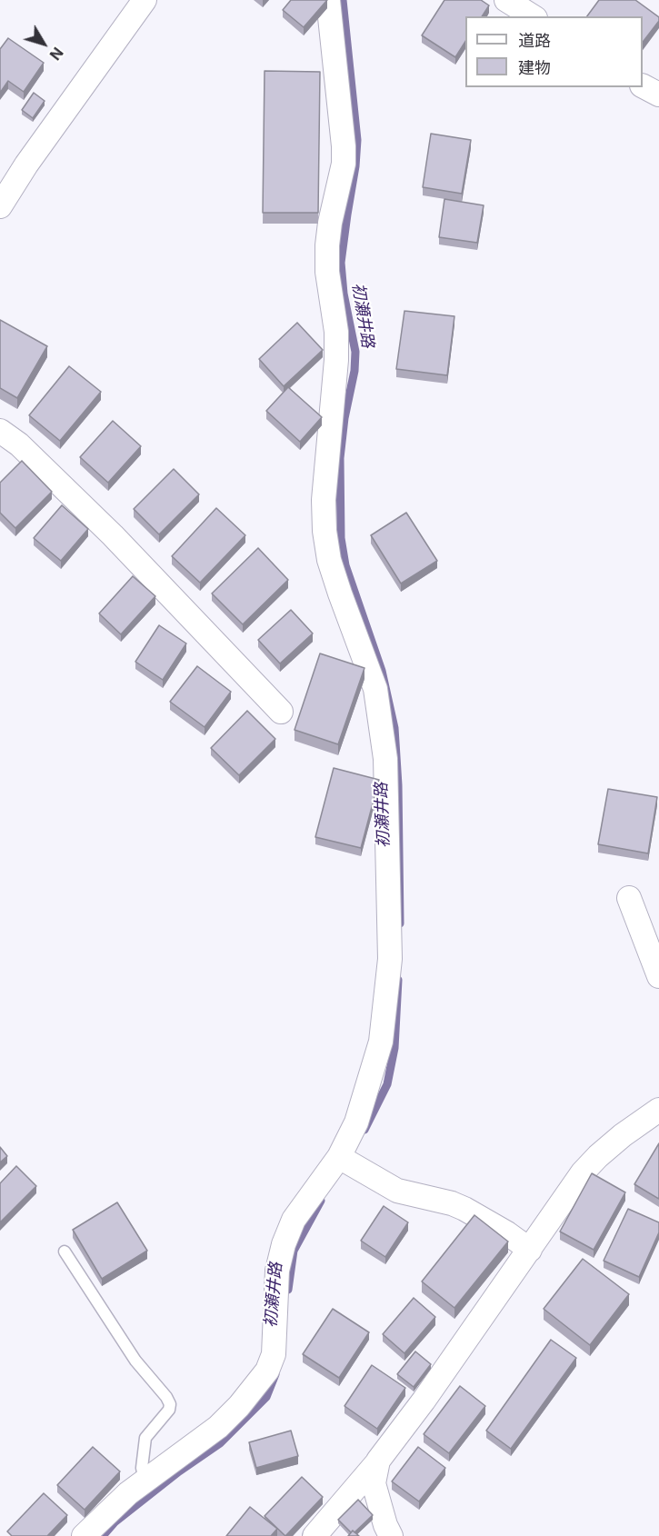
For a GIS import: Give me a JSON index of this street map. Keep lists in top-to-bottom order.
{
  "water": ["初瀬井路"],
  "legend": ["道路", "建物"],
  "north": "bottom right"
}
